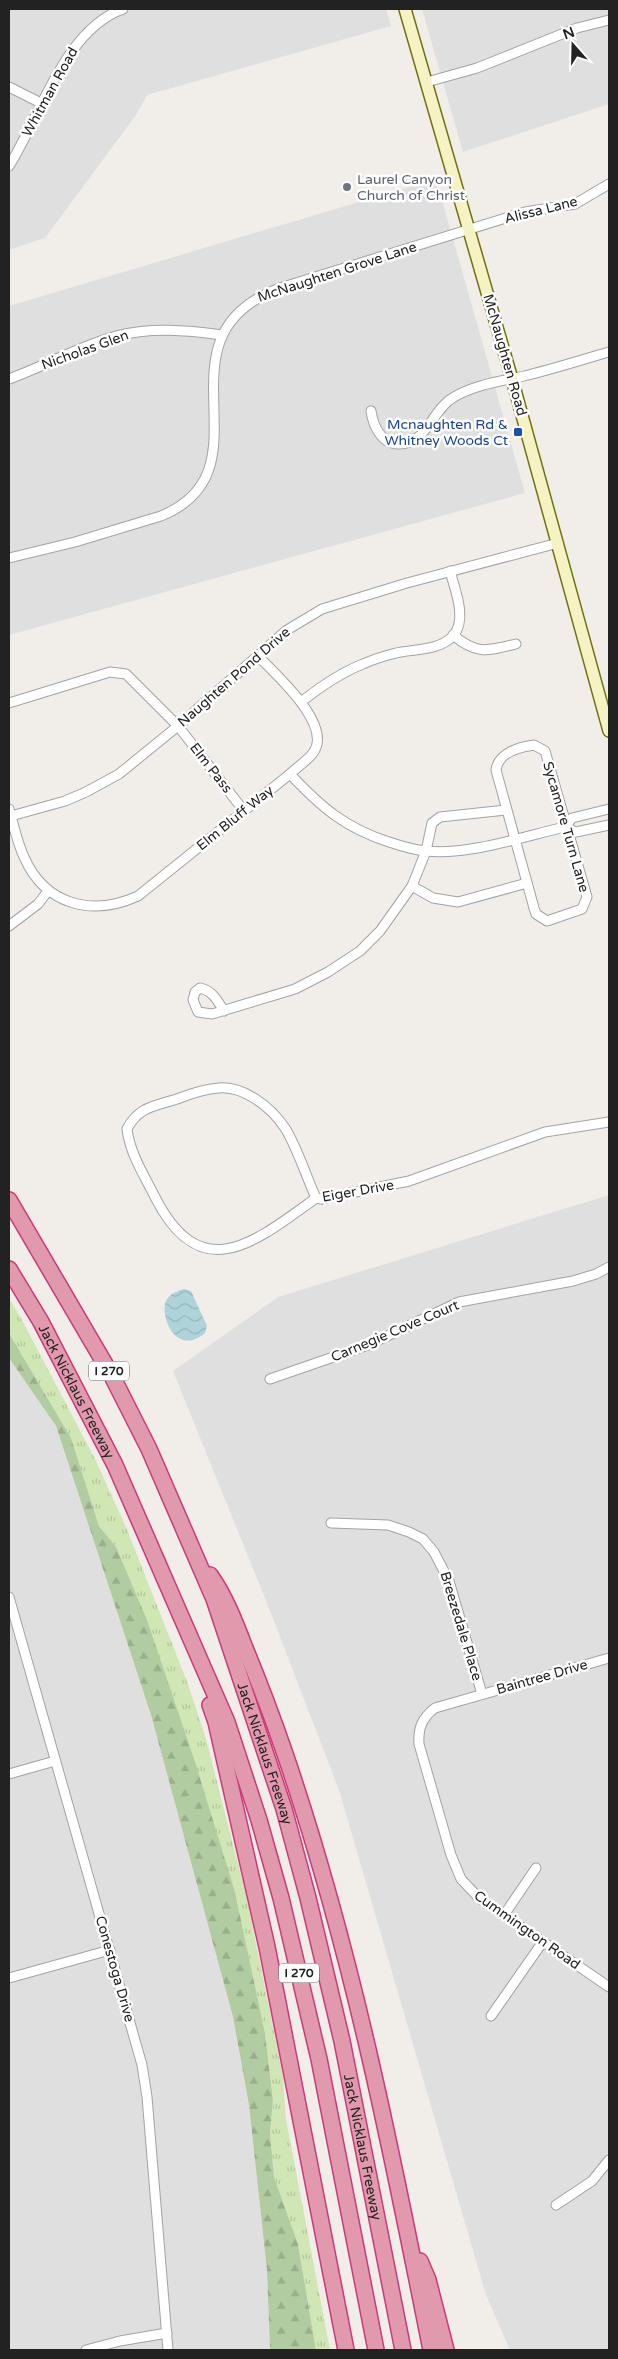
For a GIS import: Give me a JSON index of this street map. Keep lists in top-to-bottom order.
{
  "streets": {
    "highway": ["I 270", "Jack Nicklaus Freeway"],
    "street": [
      "Whitman Road",
      "Alissa Lane",
      "McNaughten Grove Lane",
      "Nicholas Glen",
      "McNaughten Road",
      "Naughten Pond Drive",
      "Elm Pass",
      "Elm Bluff Way",
      "Sycamore Turn Lane",
      "Eiger Drive",
      "Carnegie Cove Court",
      "Breezedale Place",
      "Baintree Drive",
      "Cummington Road",
      "Conestoga Drive"
    ]
  },
  "crossings": [
    ["Alissa Lane", "McNaughten Grove Lane"],
    ["Alissa Lane", "McNaughten Road"],
    ["McNaughten Grove Lane", "Nicholas Glen"],
    ["McNaughten Grove Lane", "McNaughten Road"],
    ["McNaughten Road", "Naughten Pond Drive"],
    ["Naughten Pond Drive", "Elm Pass"],
    ["Naughten Pond Drive", "Elm Bluff Way"],
    ["Elm Pass", "Elm Bluff Way"],
    ["Breezedale Place", "Baintree Drive"],
    ["Baintree Drive", "Cummington Road"]
  ],
  "places": {
    "other": ["Laurel Canyon Church of Christ"],
    "transit": ["Mcnaughten Rd & Whitney Woods Ct"]
  },
  "north": "top"
}
